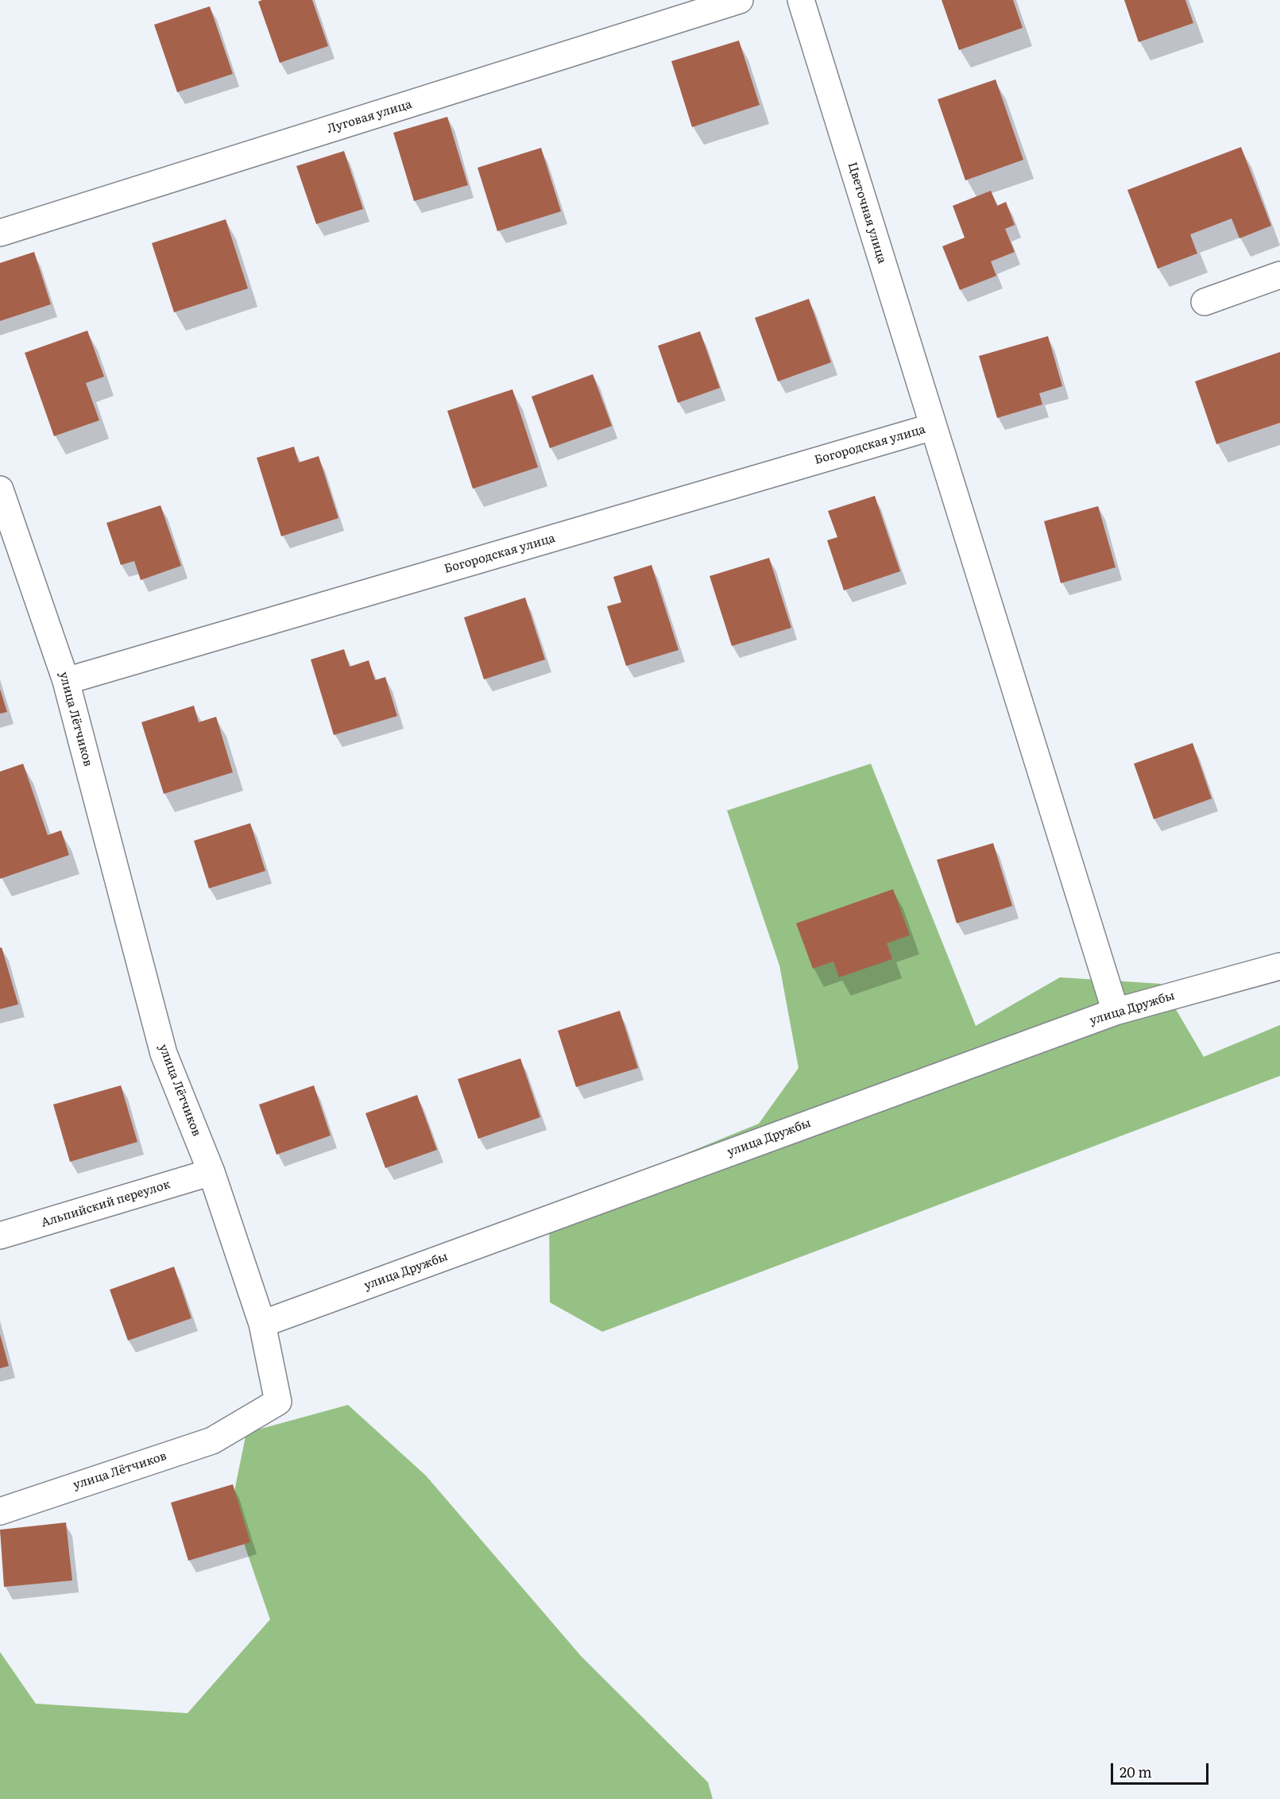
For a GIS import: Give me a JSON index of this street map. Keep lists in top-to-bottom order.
{
  "streets": {
    "street": [
      "Луговая улица",
      "Цветочная улица",
      "Богородская улица",
      "улица Лётчиков",
      "улица Дружбы",
      "Альпийский переулок"
    ]
  },
  "crossings": [
    ["Цветочная улица", "Богородская улица"],
    ["Цветочная улица", "улица Дружбы"],
    ["Богородская улица", "улица Лётчиков"],
    ["улица Лётчиков", "улица Дружбы"],
    ["улица Лётчиков", "Альпийский переулок"]
  ],
  "scale_bar": "20 m"
}
